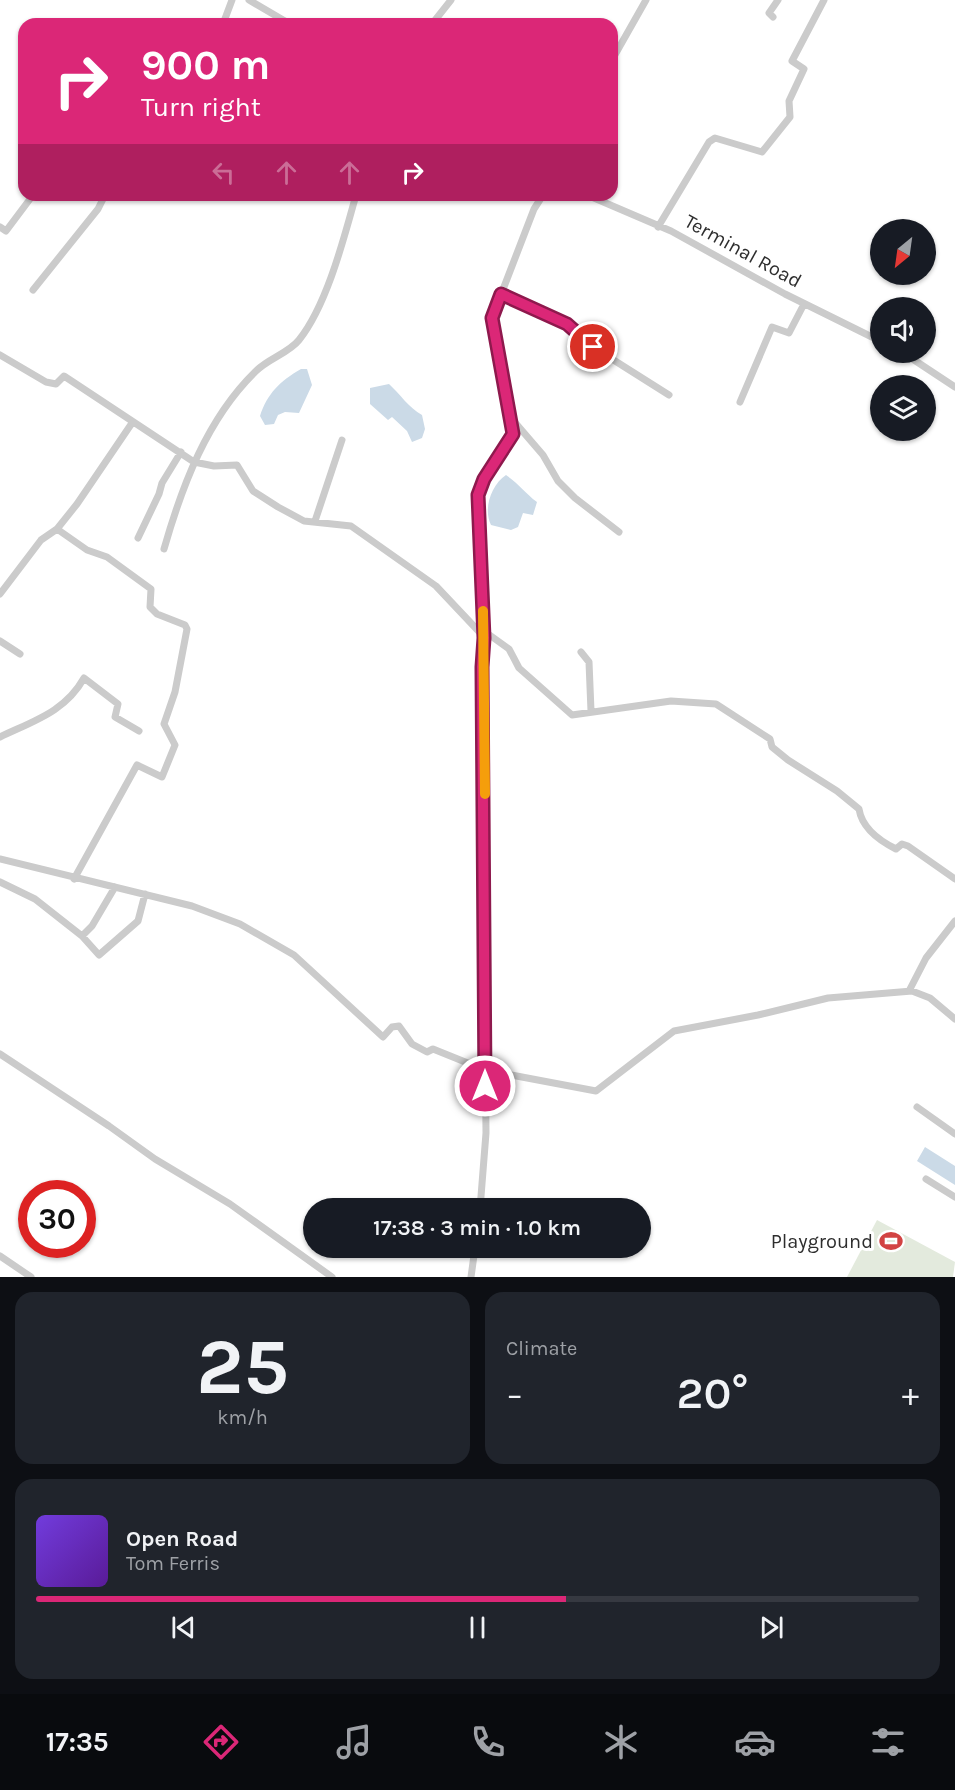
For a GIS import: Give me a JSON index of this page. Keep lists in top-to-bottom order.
{
  "streets": {
    "street": ["Terminal Road"]
  },
  "places": {
    "sports": ["Playground"]
  },
  "north": "bottom left",
  "page": {
    "turn": ["900 m", "Turn right"],
    "limit": "30",
    "trip": "17:38 · 3 min · 1.0 km",
    "tile": [
      ["25", "km/h"],
      "Climate"
    ],
    "heat": ["−", "20°", "+"],
    "song": ["Open Road", "Tom Ferris"],
    "tabs": "17:35"
  }
}
